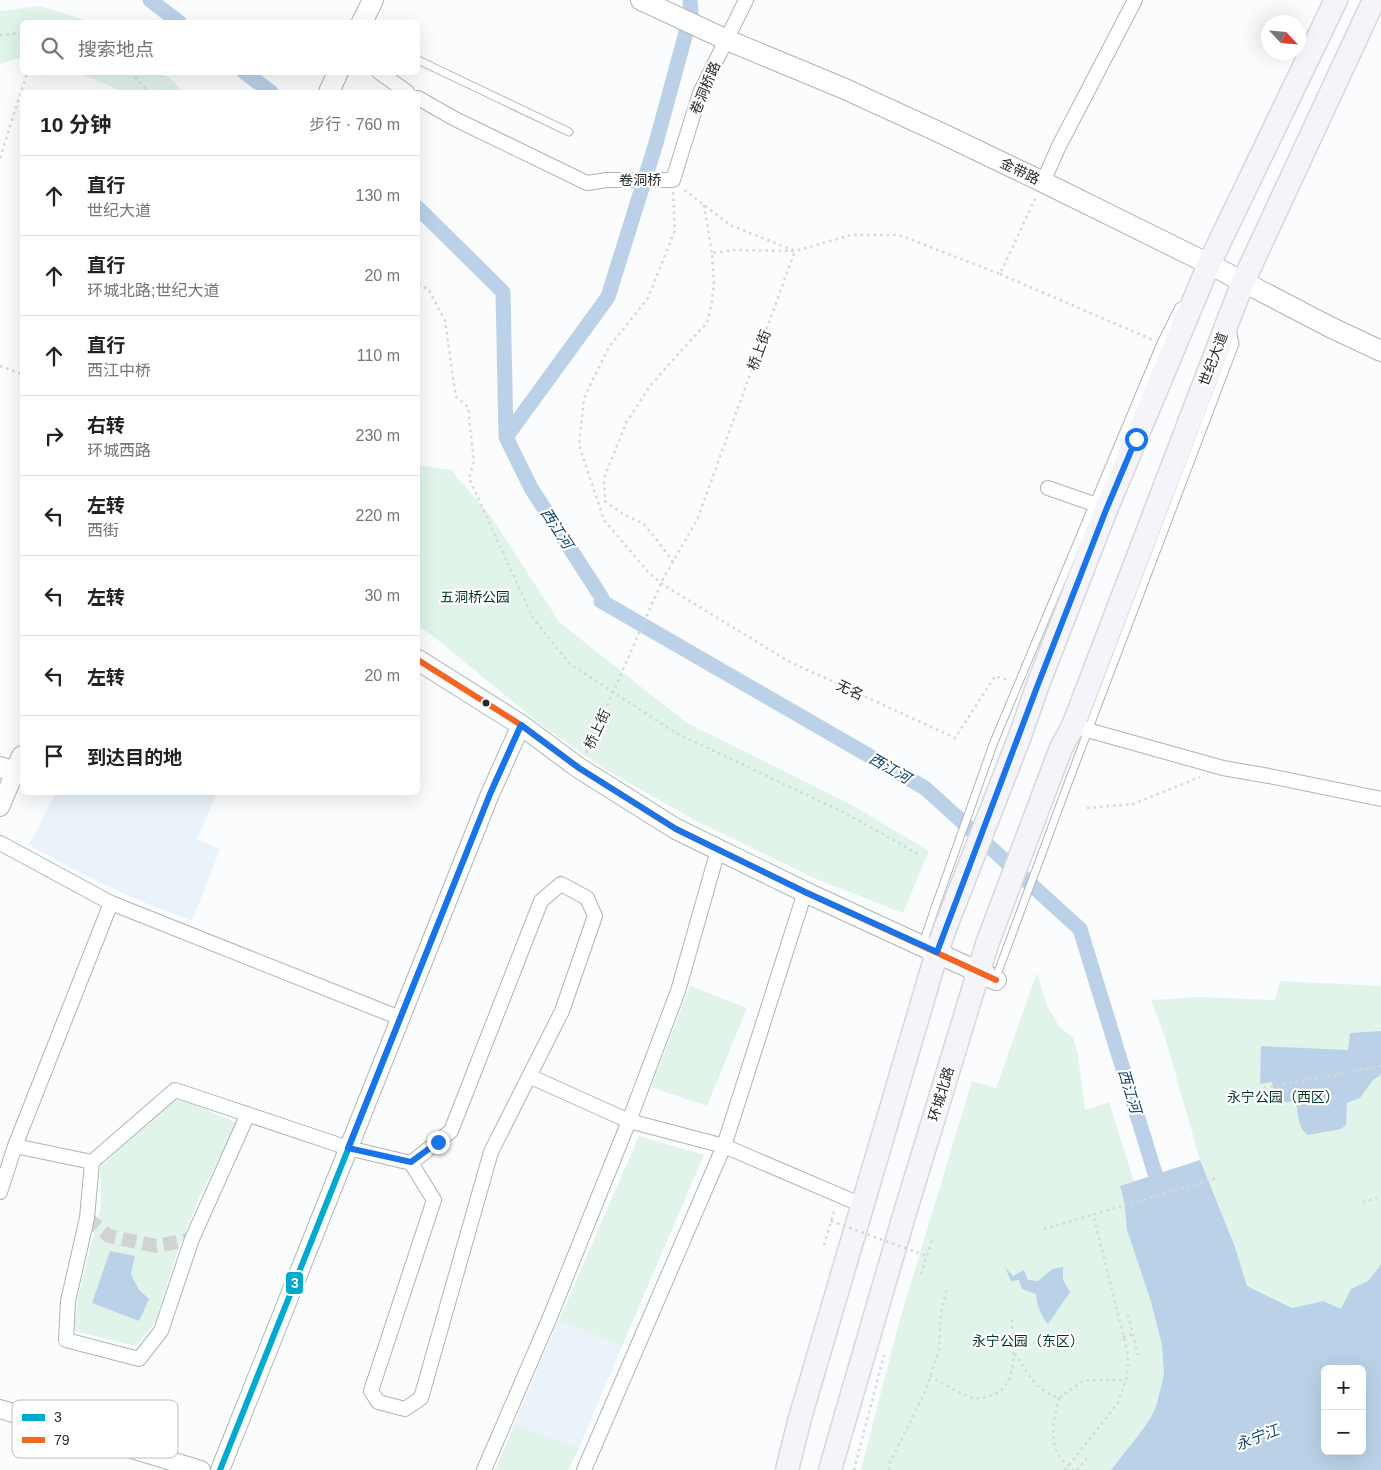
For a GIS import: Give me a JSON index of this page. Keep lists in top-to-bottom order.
{
  "streets": {
    "main road": ["金带路", "世纪大道", "环城北路"],
    "street": ["卷洞桥路", "卷洞桥"],
    "path": ["桥上街", "无名"]
  },
  "crossings": [
    ["卷洞桥路", "金带路"],
    ["卷洞桥路", "卷洞桥"],
    ["金带路", "世纪大道"],
    ["桥上街", "无名"],
    ["世纪大道", "环城北路"]
  ],
  "water": ["西江河", "永宁江"],
  "parks": ["五洞桥公园", "永宁公园（西区）", "永宁公园（东区）"],
  "lines": ["transit line 79", "transit line 3"],
  "legend": ["3", "79"],
  "north": "bottom right",
  "page": {
    "search": "搜索地点",
    "heading": ["10 分钟", "步行 · 760 m"],
    "list": [
      ["直行", "世纪大道", "130 m"],
      ["直行", "环城北路;世纪大道", "20 m"],
      ["直行", "西江中桥", "110 m"],
      ["右转", "环城西路", "230 m"],
      ["左转", "西街", "220 m"],
      ["左转", "30 m"],
      ["左转", "20 m"],
      "到达目的地"
    ],
    "map_buttons": ["+", "−"]
  }
}
